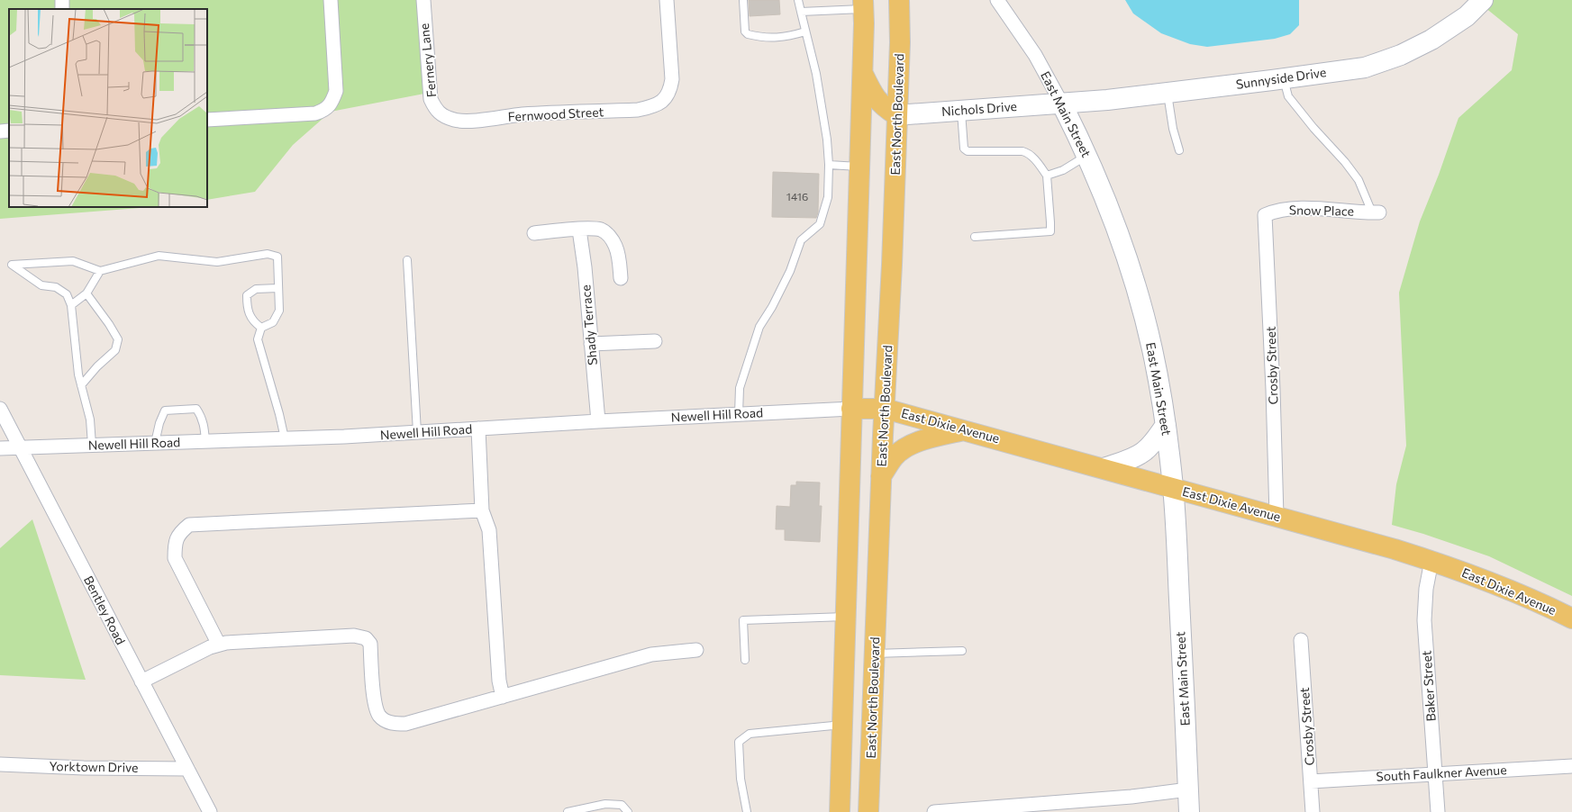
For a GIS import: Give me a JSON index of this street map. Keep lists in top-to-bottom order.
{
  "streets": {
    "main road": ["East North Boulevard", "East Dixie Avenue"],
    "street": [
      "Fernery Lane",
      "Sunnyside Drive",
      "Nichols Drive",
      "Fernwood Street",
      "East Main Street",
      "Snow Place",
      "Shady Terrace",
      "Crosby Street",
      "Newell Hill Road",
      "Bentley Road",
      "Baker Street",
      "Yorktown Drive",
      "South Faulkner Avenue"
    ]
  },
  "crossings": [
    ["Fernery Lane", "Fernwood Street"],
    ["Sunnyside Drive", "Nichols Drive"],
    ["Sunnyside Drive", "East Main Street"],
    ["Nichols Drive", "East North Boulevard"],
    ["Nichols Drive", "East Main Street"],
    ["East North Boulevard", "East Dixie Avenue"],
    ["East Main Street", "East Dixie Avenue"],
    ["Snow Place", "Crosby Street"],
    ["Shady Terrace", "Newell Hill Road"],
    ["Crosby Street", "East Dixie Avenue"],
    ["Crosby Street", "South Faulkner Avenue"],
    ["Newell Hill Road", "East Dixie Avenue"],
    ["Newell Hill Road", "Bentley Road"],
    ["East Dixie Avenue", "Baker Street"],
    ["Bentley Road", "Yorktown Drive"],
    ["Baker Street", "South Faulkner Avenue"]
  ],
  "house_numbers": ["1416"]
}
